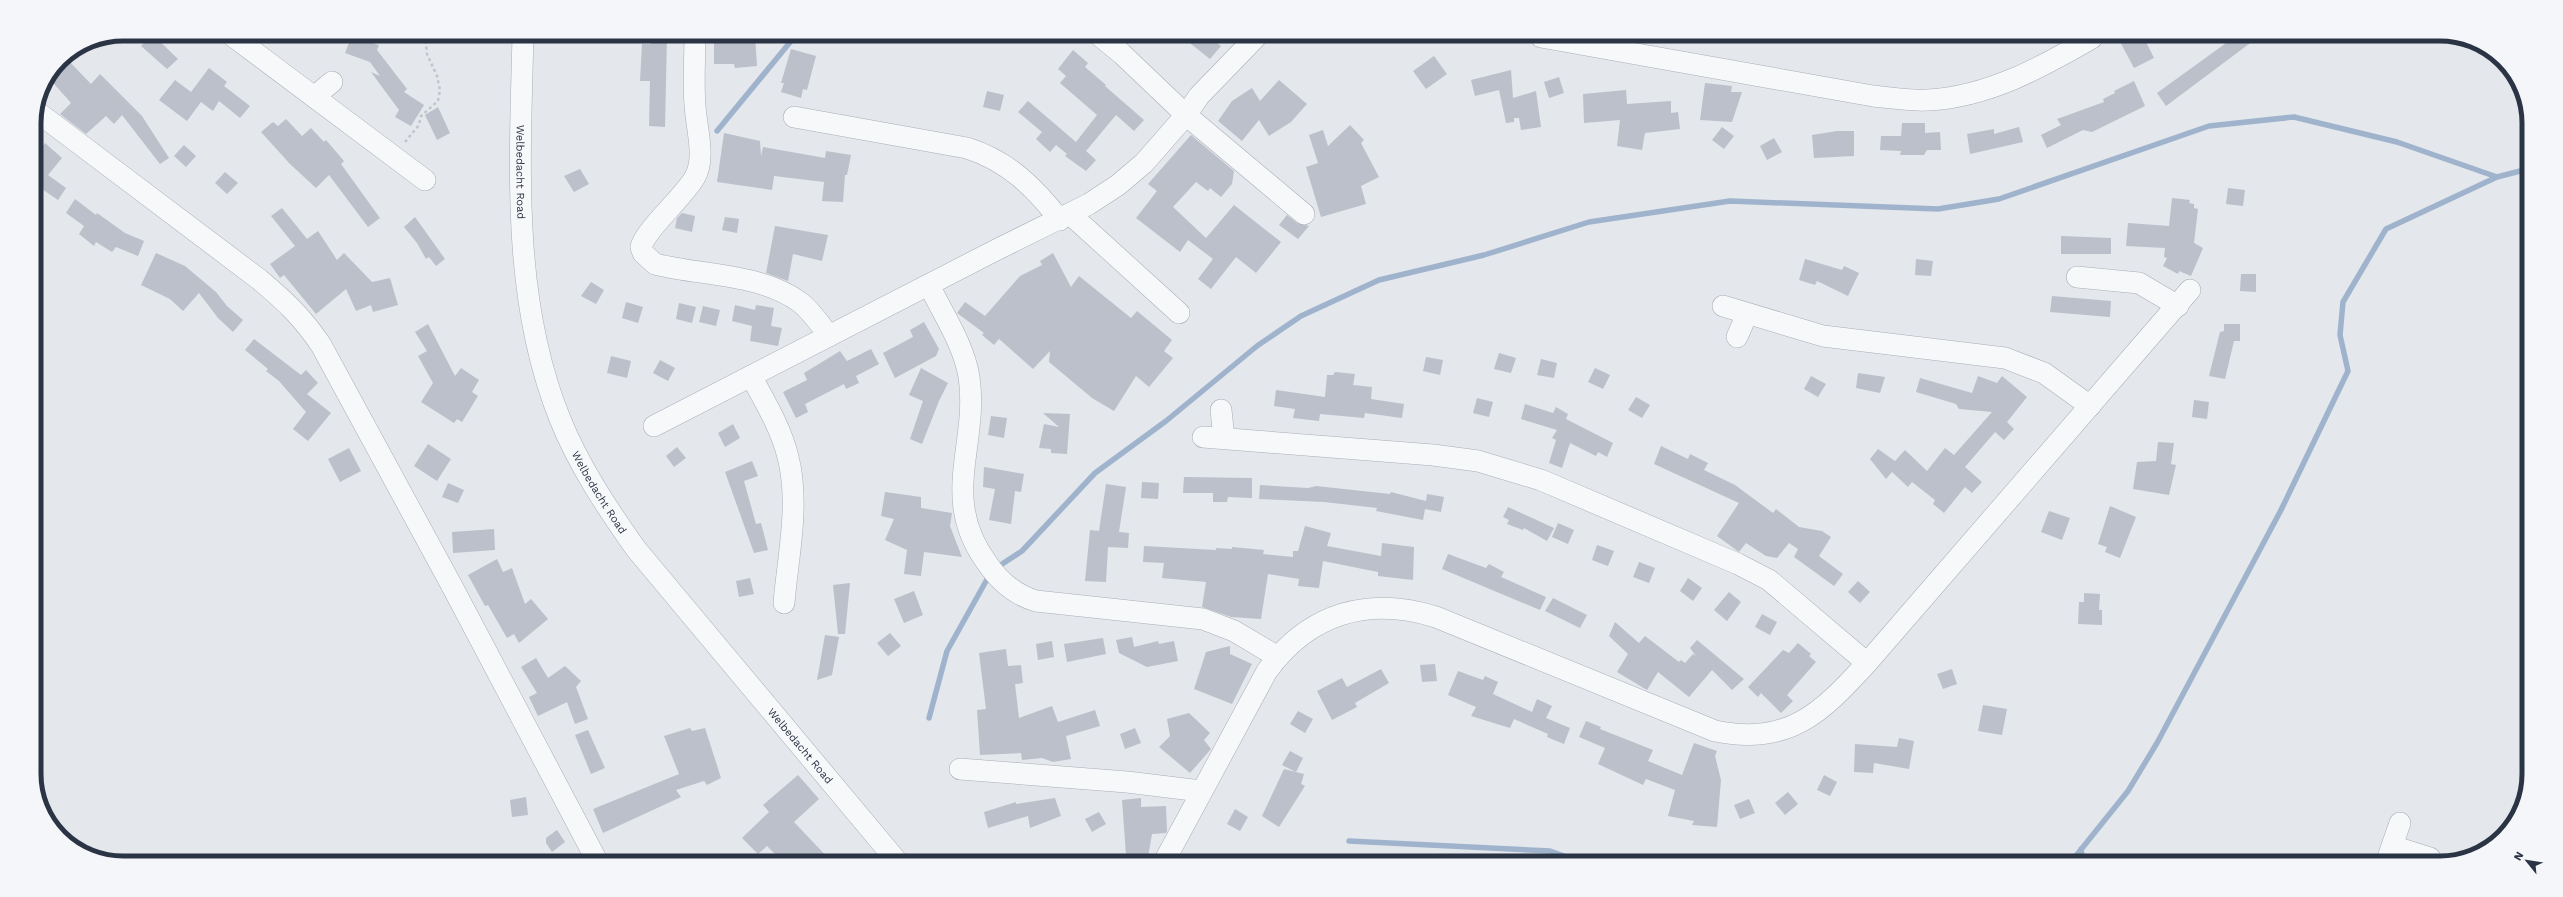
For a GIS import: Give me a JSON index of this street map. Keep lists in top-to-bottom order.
{
  "streets": {
    "street": ["Welbedacht Road"]
  },
  "north": "top left"
}
